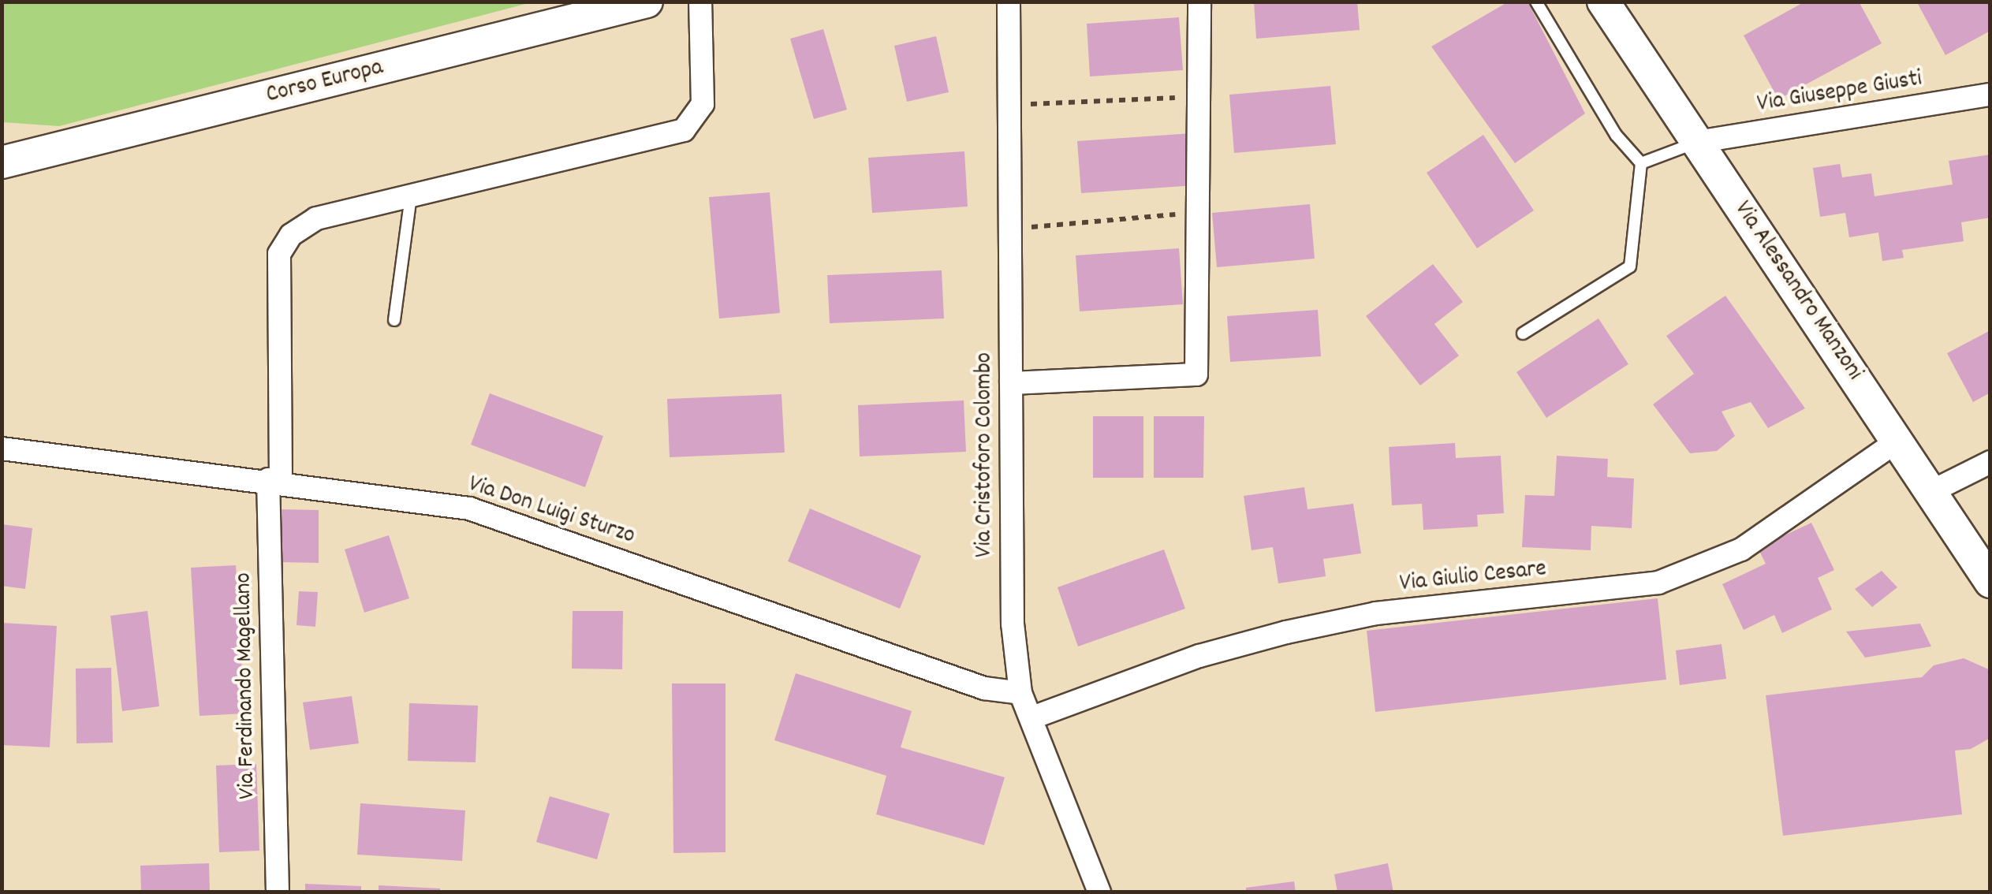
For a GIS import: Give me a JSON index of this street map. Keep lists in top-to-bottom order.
{
  "streets": {
    "main road": ["Corso Europa", "Via Alessandro Manzoni"],
    "street": [
      "Via Giuseppe Giusti",
      "Via Cristoforo Colombo",
      "Via Don Luigi Sturzo",
      "Via Giulio Cesare",
      "Via Ferdinando Magellano"
    ]
  },
  "crossings": [
    ["Via Giuseppe Giusti", "Via Alessandro Manzoni"],
    ["Via Alessandro Manzoni", "Via Giulio Cesare"],
    ["Via Cristoforo Colombo", "Via Don Luigi Sturzo"],
    ["Via Cristoforo Colombo", "Via Giulio Cesare"],
    ["Via Don Luigi Sturzo", "Via Ferdinando Magellano"]
  ]
}
